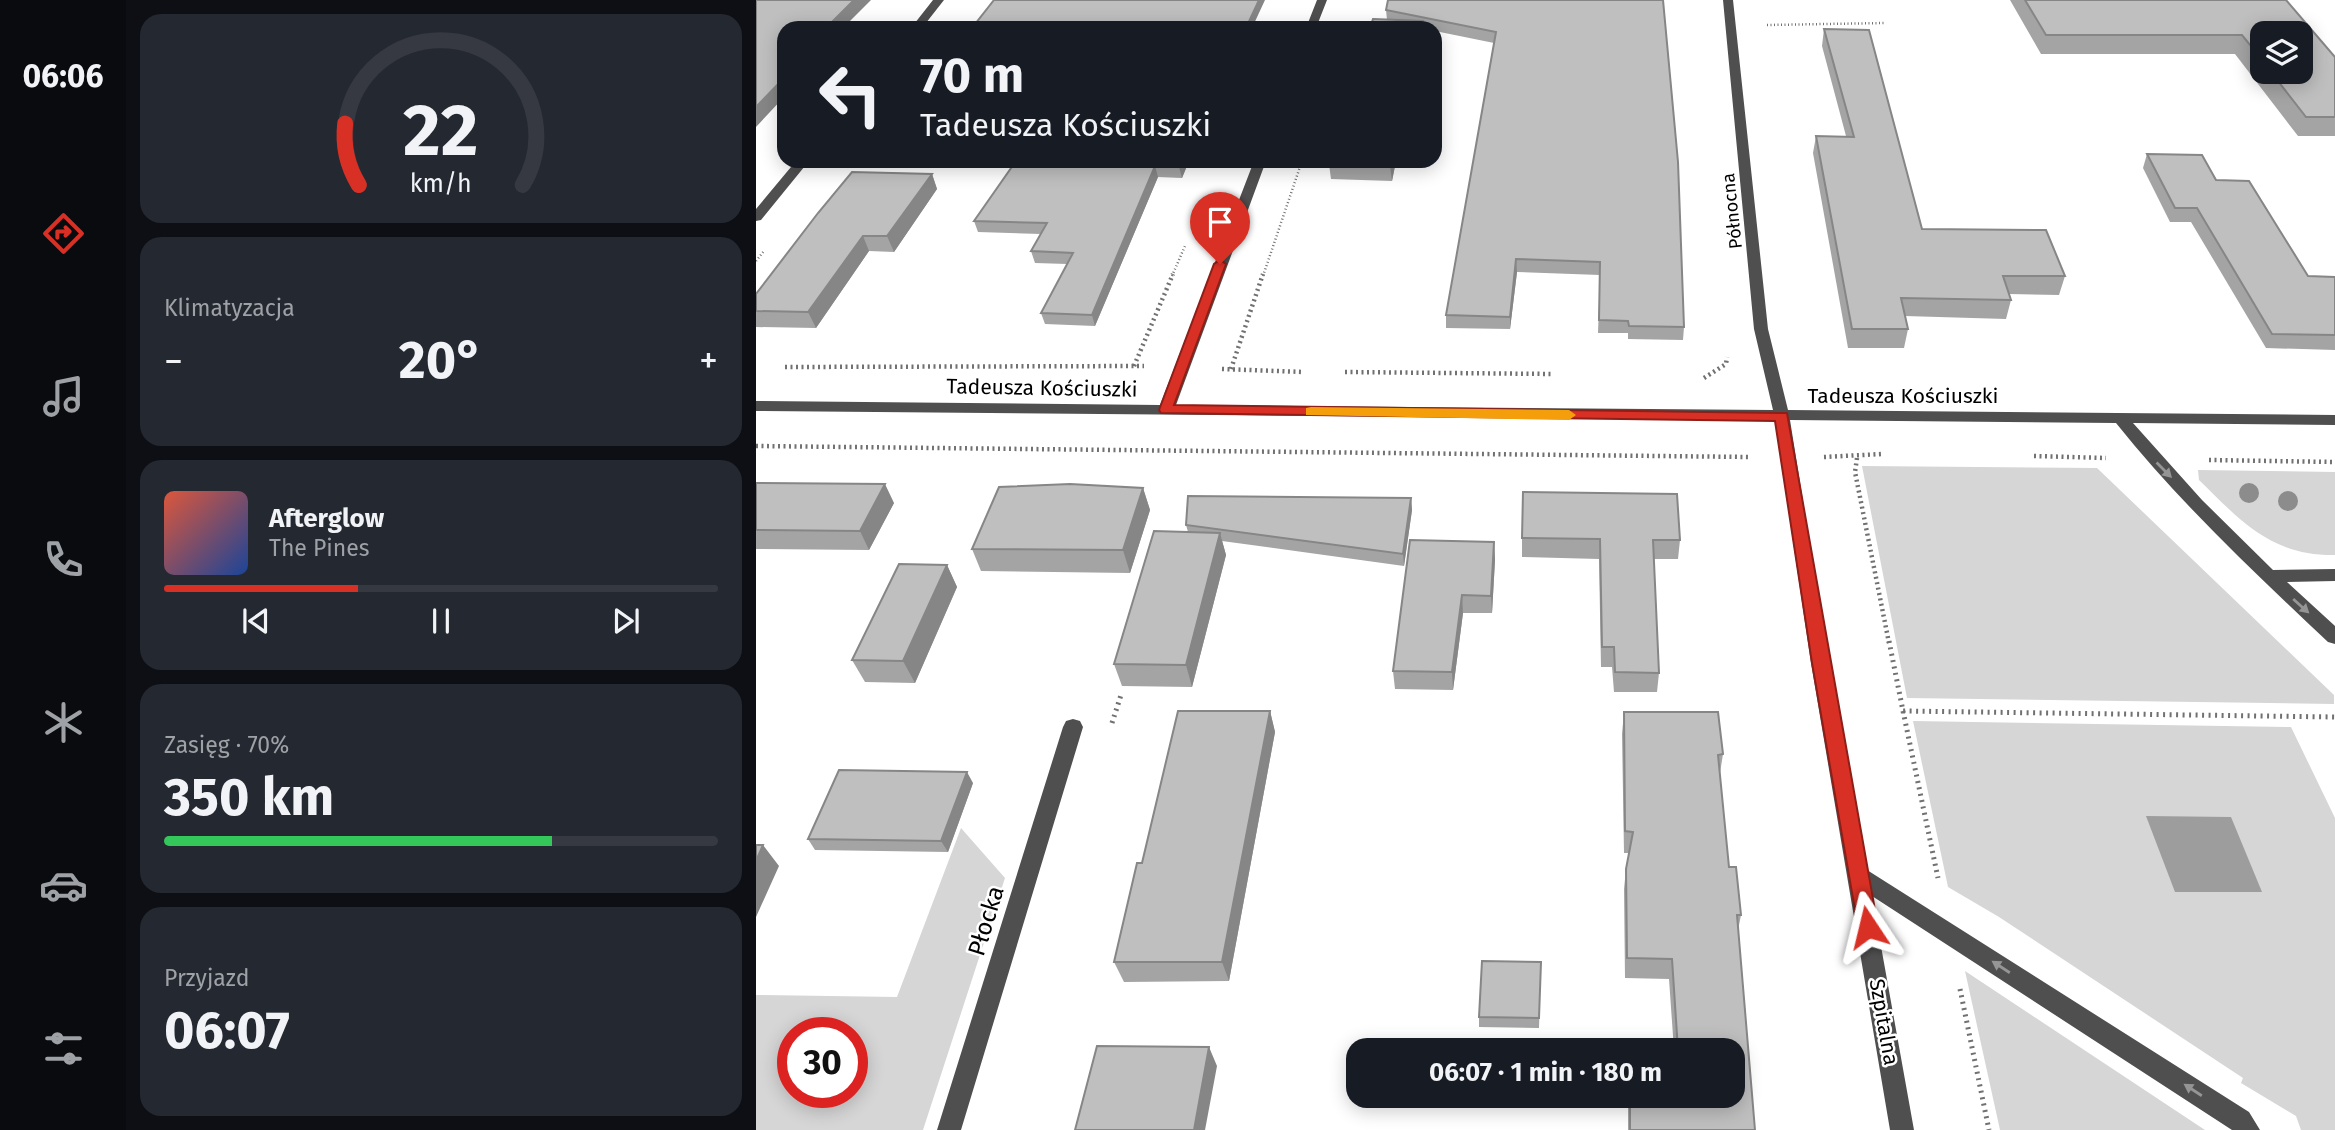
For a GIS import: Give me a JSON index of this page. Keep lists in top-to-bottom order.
{
  "streets": {
    "street": [
      "Północna",
      "Tadeusza Kościuszki",
      "Płocka",
      "Szpitalna"
    ]
  },
  "crossings": [
    ["Północna", "Tadeusza Kościuszki"],
    ["Północna", "Szpitalna"],
    ["Tadeusza Kościuszki", "Szpitalna"]
  ],
  "page": {
    "tabs": "06:06",
    "turn": ["70 m", "Tadeusza Kościuszki"],
    "tile": [
      "Klimatyzacja",
      ["Zasięg · 70%", "350 km"],
      ["Przyjazd", "06:07"]
    ],
    "heat": ["−", "20°", "+"],
    "song": ["Afterglow", "The Pines"],
    "limit": "30",
    "trip": "06:07 · 1 min · 180 m",
    "gauge": ["22", "km/h"]
  }
}
